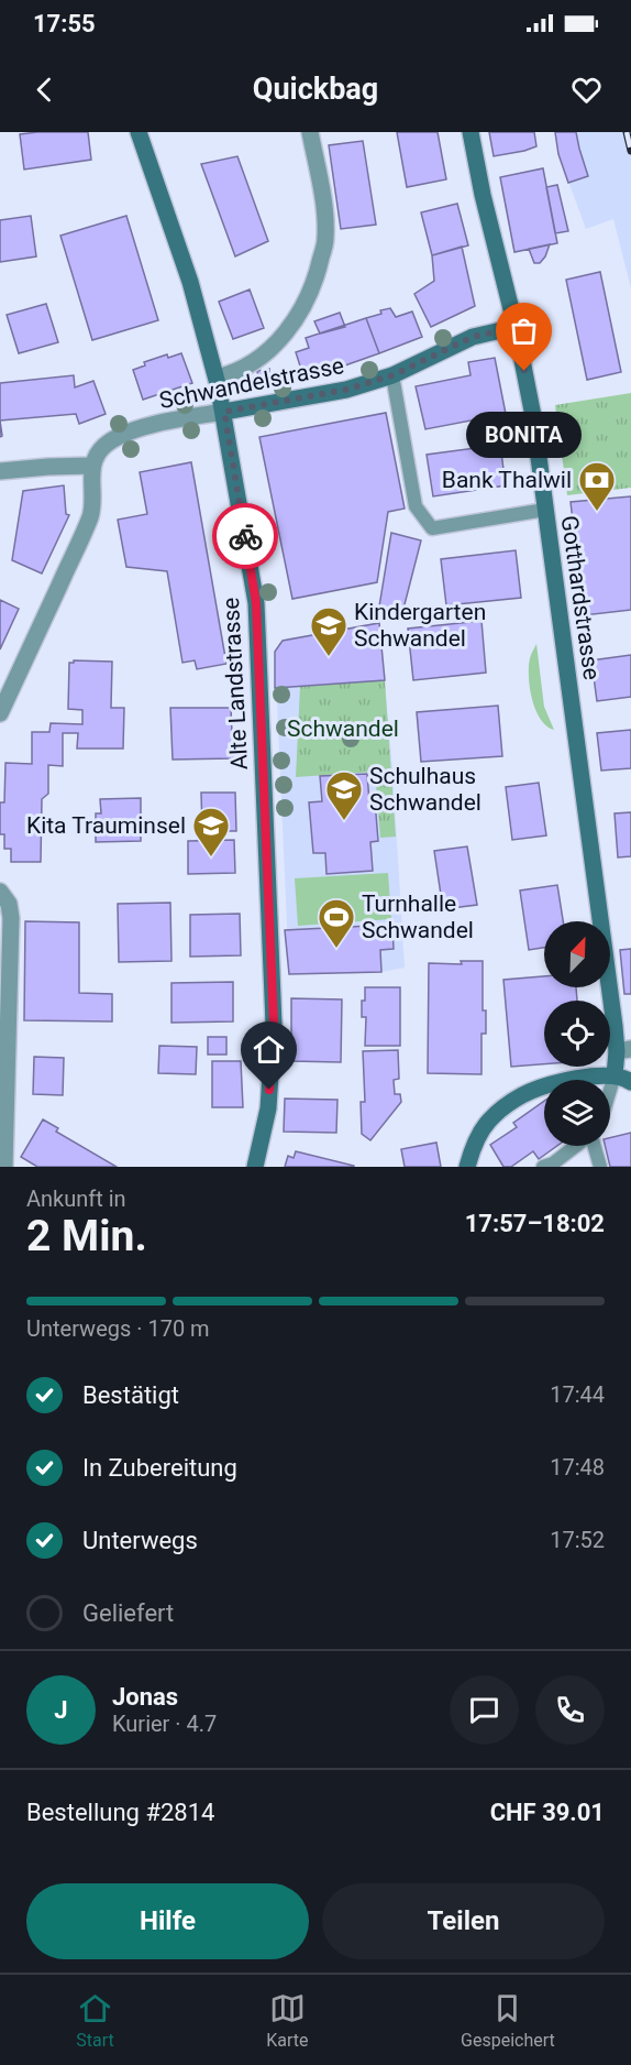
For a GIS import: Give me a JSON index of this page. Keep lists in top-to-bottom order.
{
  "streets": {
    "street": ["Schwandelstrasse", "Gotthardstrasse", "Alte Landstrasse"]
  },
  "crossings": [
    ["Schwandelstrasse", "Gotthardstrasse"],
    ["Schwandelstrasse", "Alte Landstrasse"]
  ],
  "parks": ["Schwandel"],
  "places": {
    "other": ["BONITA"],
    "bank": ["Bank Thalwil"],
    "school or university": ["Kindergarten Schwandel", "Schulhaus Schwandel", "Kita Trauminsel"],
    "sports": ["Turnhalle Schwandel"]
  },
  "north": "top right",
  "page": {
    "status": "17:55",
    "header": "Quickbag",
    "bubble": "BONITA",
    "heading": ["2 Min.", "Ankunft in", "17:57–18:02"],
    "panel": [
      "Jonas",
      "Kurier · 4.7",
      "Bestellung #2814",
      "CHF 39.01"
    ],
    "bar": "Unterwegs · 170 m",
    "list": [
      ["Bestätigt", "17:44"],
      ["In Zubereitung", "17:48"],
      ["Unterwegs", "17:52"],
      "Geliefert"
    ],
    "round": "J",
    "buttons": ["Hilfe", "Teilen"],
    "tabs": ["Start", "Karte", "Gespeichert"]
  }
}
